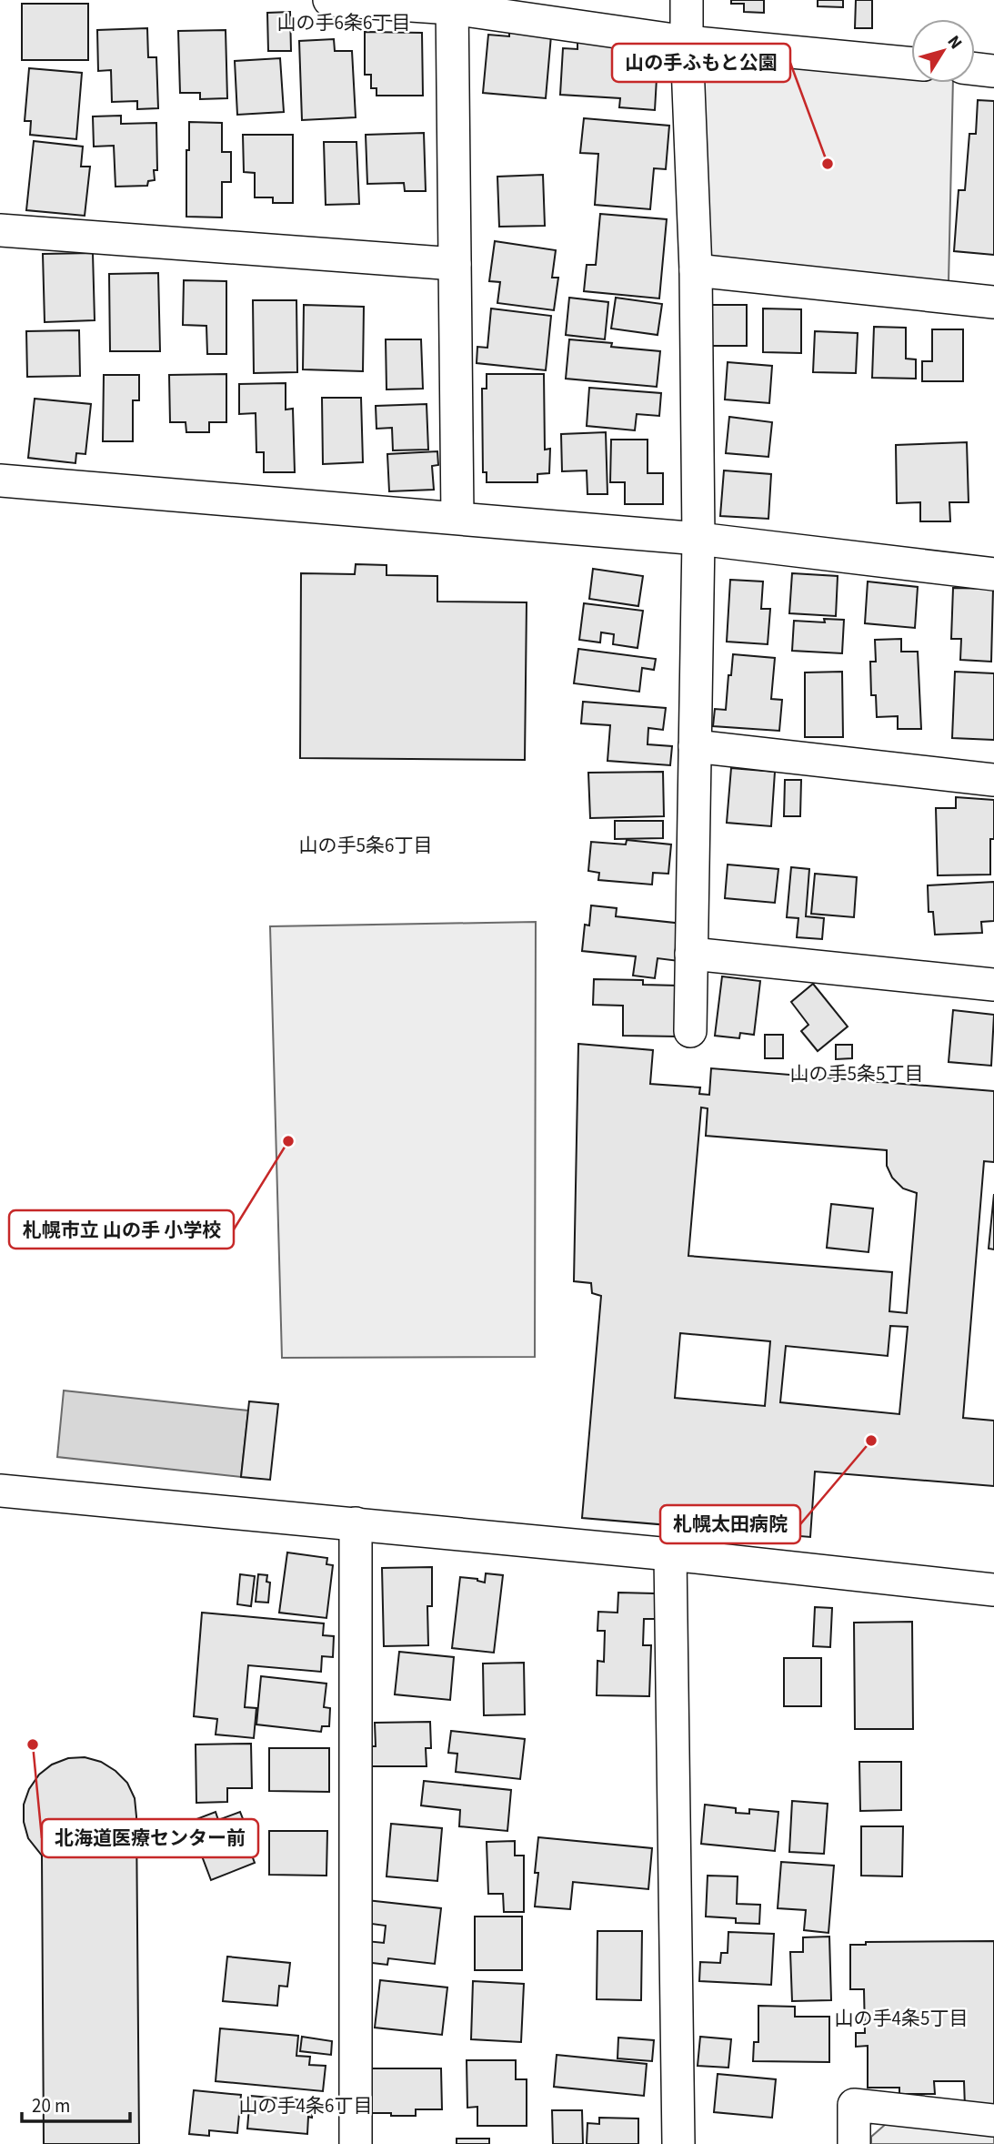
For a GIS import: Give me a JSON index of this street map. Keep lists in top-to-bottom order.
{
  "districts": [
    "山の手6条6丁目",
    "山の手5条6丁目",
    "山の手5条5丁目",
    "山の手4条5丁目",
    "山の手4条6丁目"
  ],
  "places": [
    "山の手ふもと公園",
    "札幌市立 山の手 小学校",
    "札幌太田病院",
    "北海道医療センター前"
  ],
  "scale_bar": "20 m",
  "north": "top right"
}
